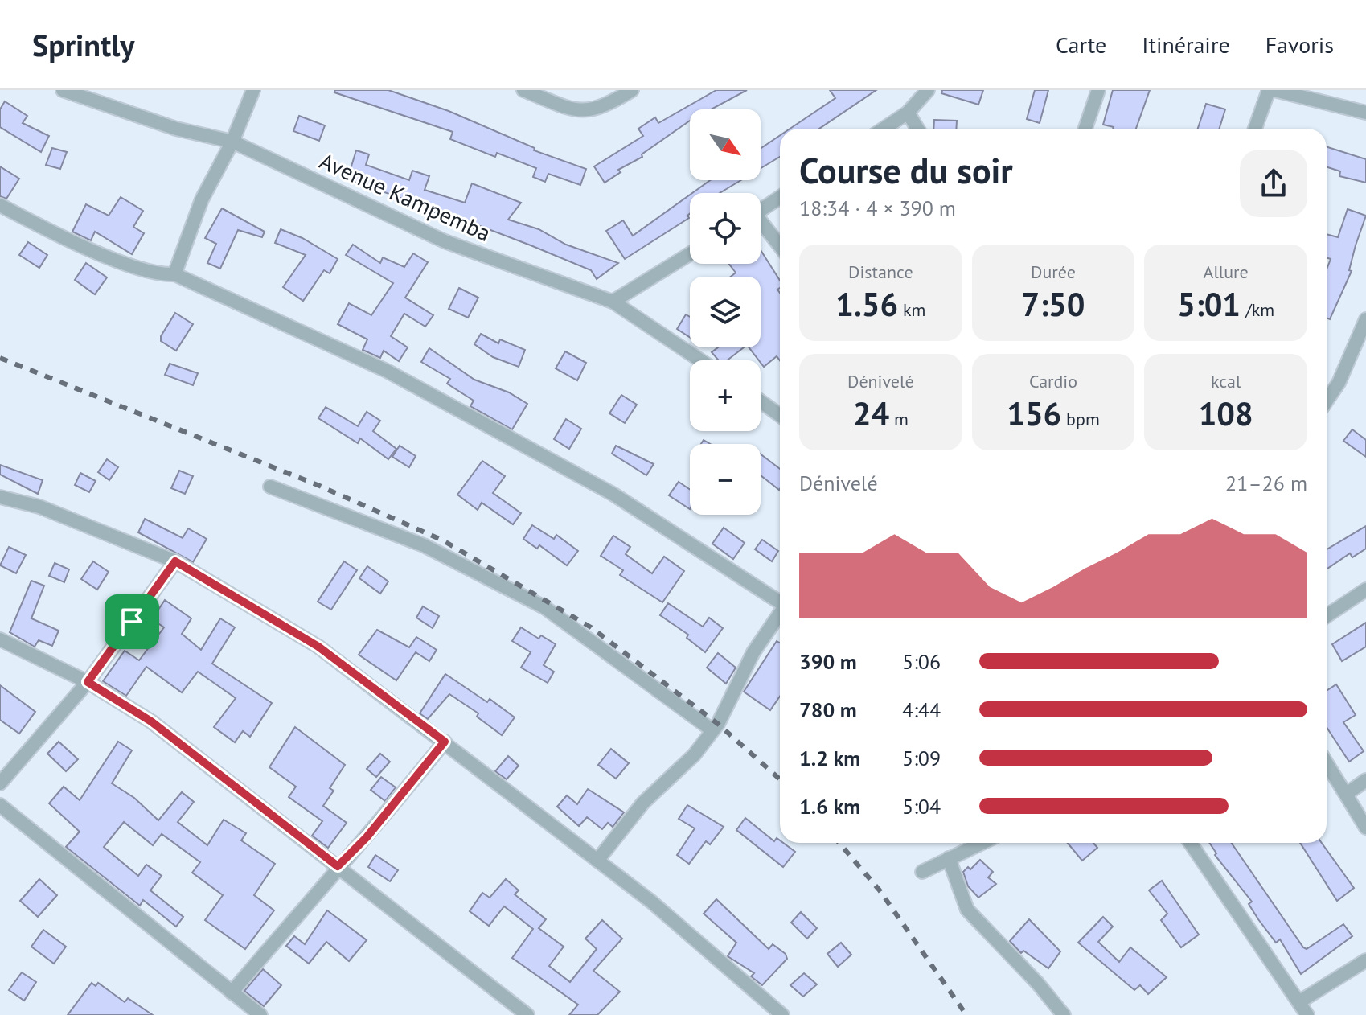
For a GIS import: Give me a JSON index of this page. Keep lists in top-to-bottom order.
{
  "streets": {
    "street": ["Avenue Kampemba"]
  },
  "north": "bottom right",
  "page": {
    "header": "Sprintly",
    "nav": ["Carte", "Itinéraire", "Favoris"],
    "map_buttons": ["+", "−"],
    "heading": ["Course du soir", "18:34 · 4 × 390 m"],
    "stats": [
      ["Distance", "1.56 km"],
      ["Durée", "7:50"],
      ["Allure", "5:01 /km"],
      ["Dénivelé", "24 m"],
      ["Cardio", "156 bpm"],
      ["kcal", "108"]
    ],
    "chart": ["Dénivelé", "21–26 m"],
    "list": [
      {
        "name": "390 m",
        "note": "5:06"
      },
      {
        "name": "780 m",
        "note": "4:44"
      },
      {
        "name": "1.2 km",
        "note": "5:09"
      },
      {
        "name": "1.6 km",
        "note": "5:04"
      }
    ]
  }
}
